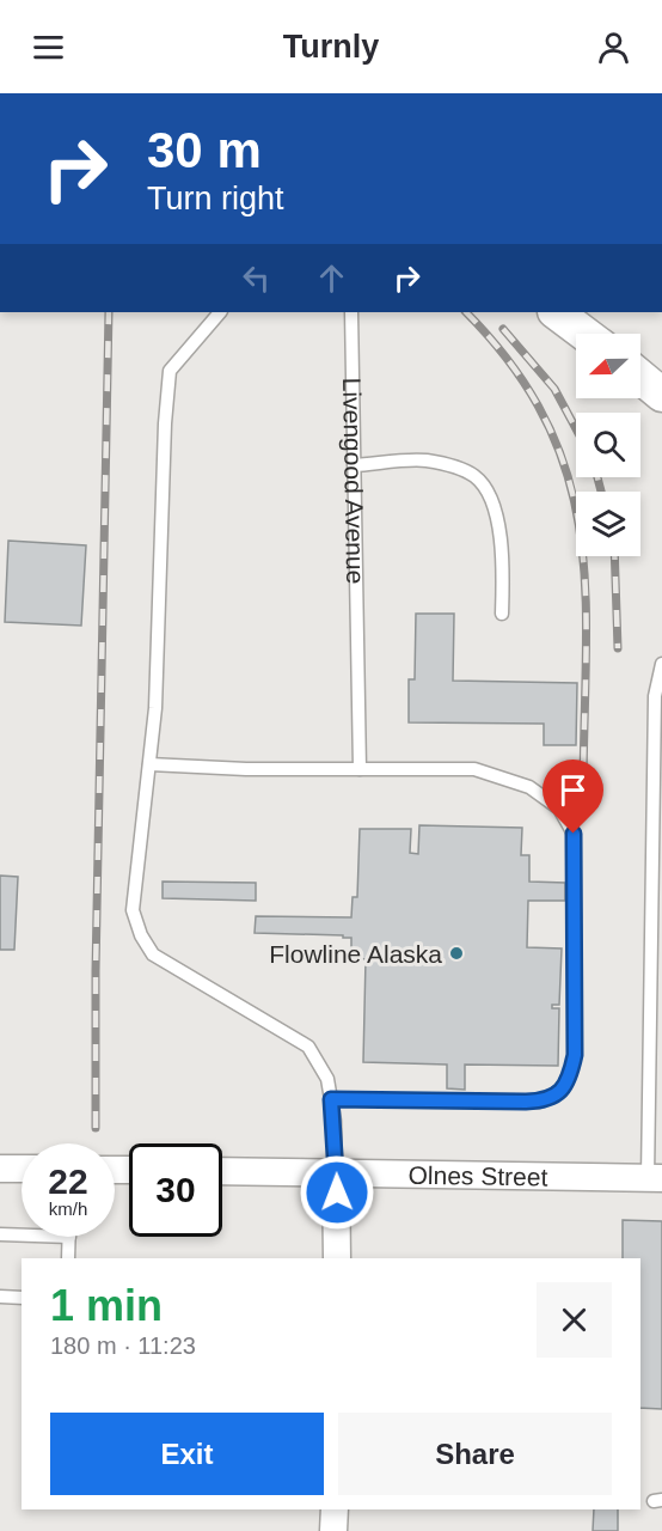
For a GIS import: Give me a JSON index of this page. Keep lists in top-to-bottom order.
{
  "streets": {
    "street": ["Olnes Street"],
    "lane": ["Livengood Avenue"]
  },
  "places": ["Flowline Alaska"],
  "north": "left",
  "page": {
    "header": "Turnly",
    "turn": ["30 m", "Turn right"],
    "speed": "22 km/h",
    "limit": "30",
    "heading": ["1 min", "180 m · 11:23"],
    "buttons": ["Exit", "Share"]
  }
}
